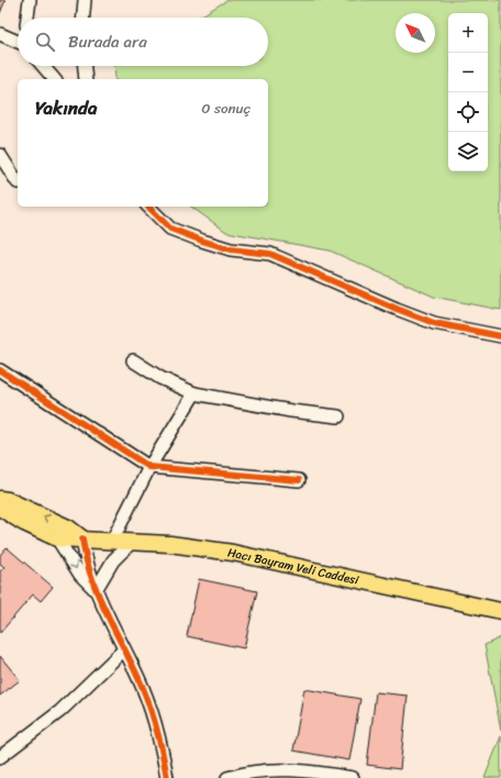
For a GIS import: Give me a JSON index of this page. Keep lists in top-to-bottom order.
{
  "streets": {
    "main road": ["Hacı Bayram Veli Caddesi"]
  },
  "north": "top left",
  "page": {
    "map_buttons": ["+", "−"],
    "search": "Burada ara",
    "heading": ["Yakında", "0 sonuç"]
  }
}
